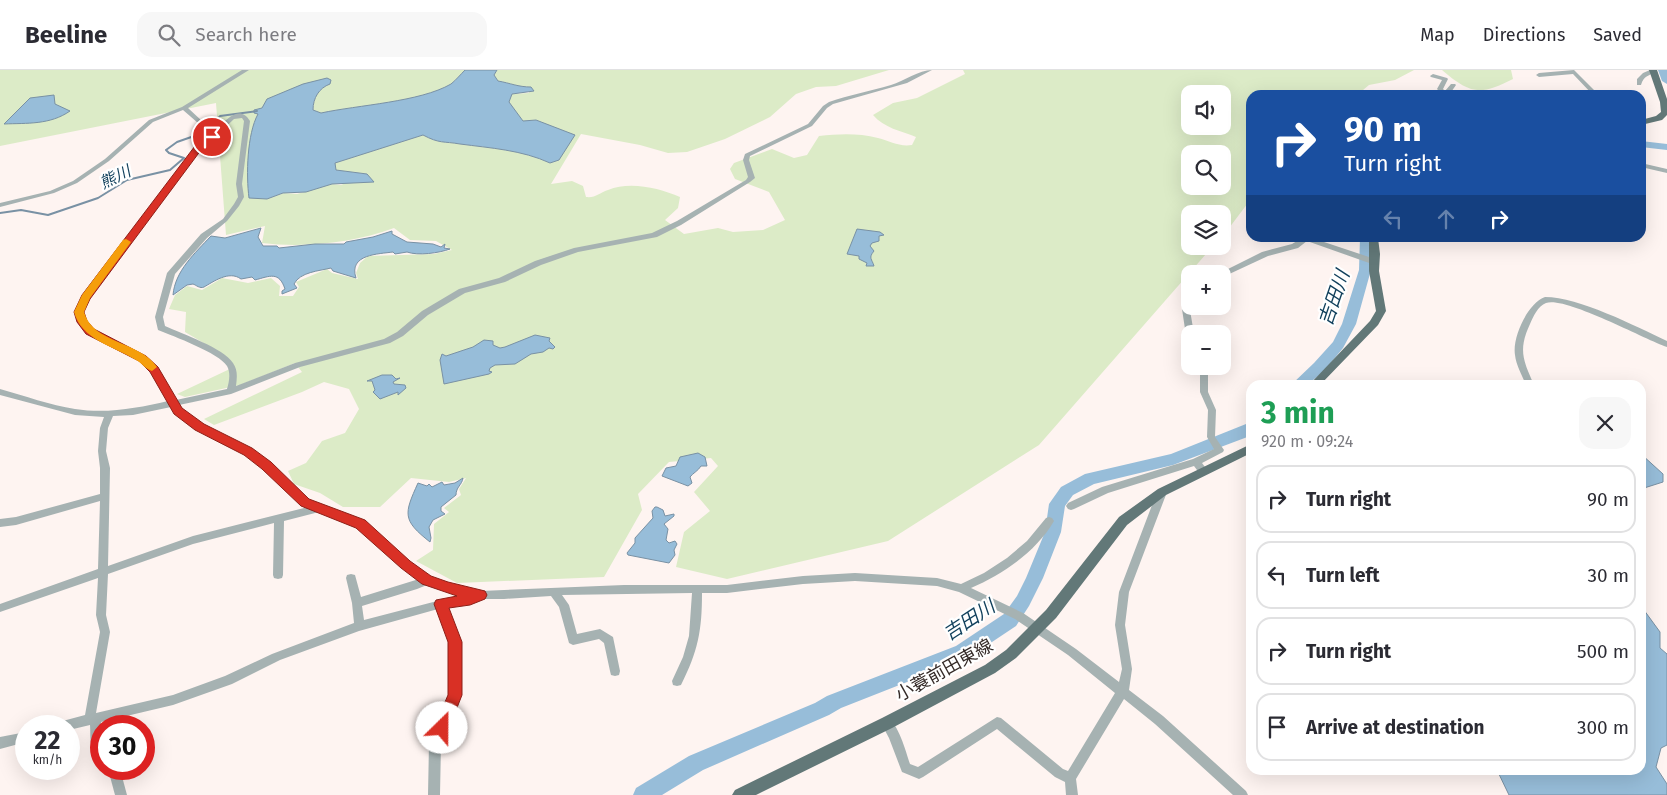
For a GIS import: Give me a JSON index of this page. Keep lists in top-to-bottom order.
{
  "streets": {
    "main road": ["小蓑前田東線"]
  },
  "water": ["熊川", "吉田川"],
  "page": {
    "header": "Beeline",
    "search": "Search here",
    "nav": ["Map", "Directions", "Saved"],
    "map_buttons": ["+", "−"],
    "turn": ["90 m", "Turn right"],
    "heading": ["3 min", "920 m · 09:24"],
    "list": [
      {
        "name": "Turn right",
        "value": "90 m"
      },
      {
        "name": "Turn left",
        "value": "30 m"
      },
      {
        "name": "Turn right",
        "value": "500 m"
      },
      {
        "name": "Arrive at destination",
        "value": "300 m"
      }
    ],
    "speed": "22 km/h",
    "limit": "30"
  }
}
